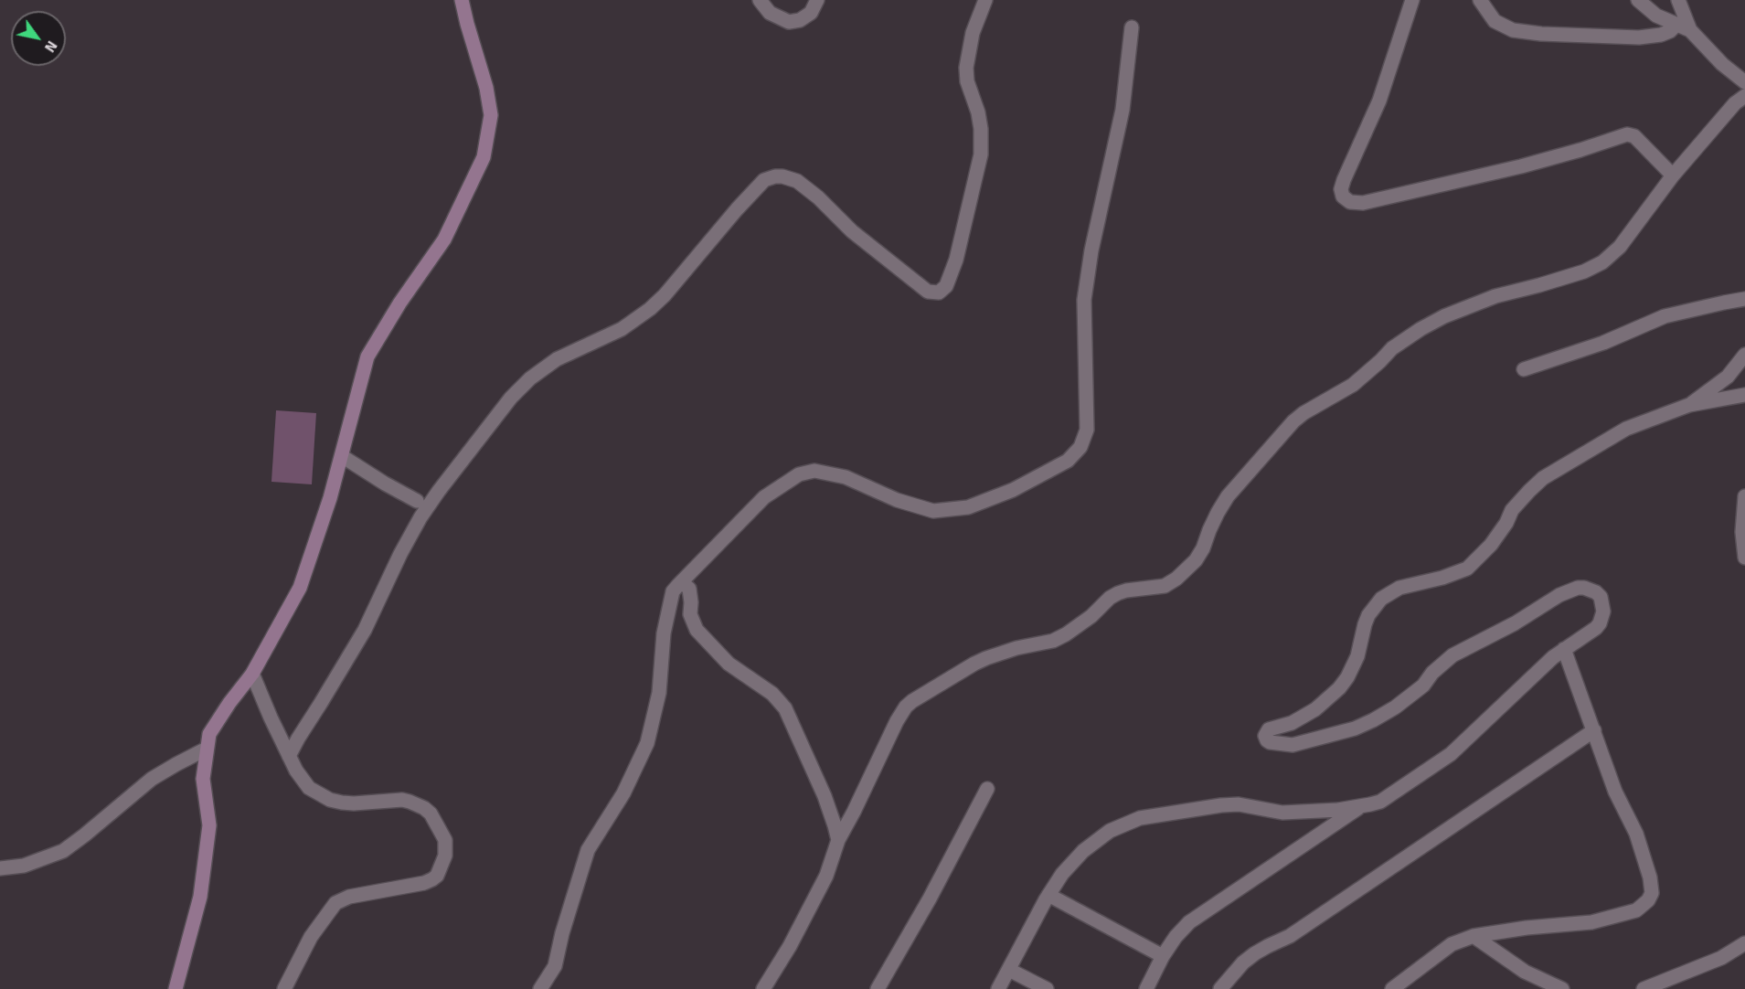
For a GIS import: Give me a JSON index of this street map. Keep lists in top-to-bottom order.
{
  "north": "bottom right"
}
